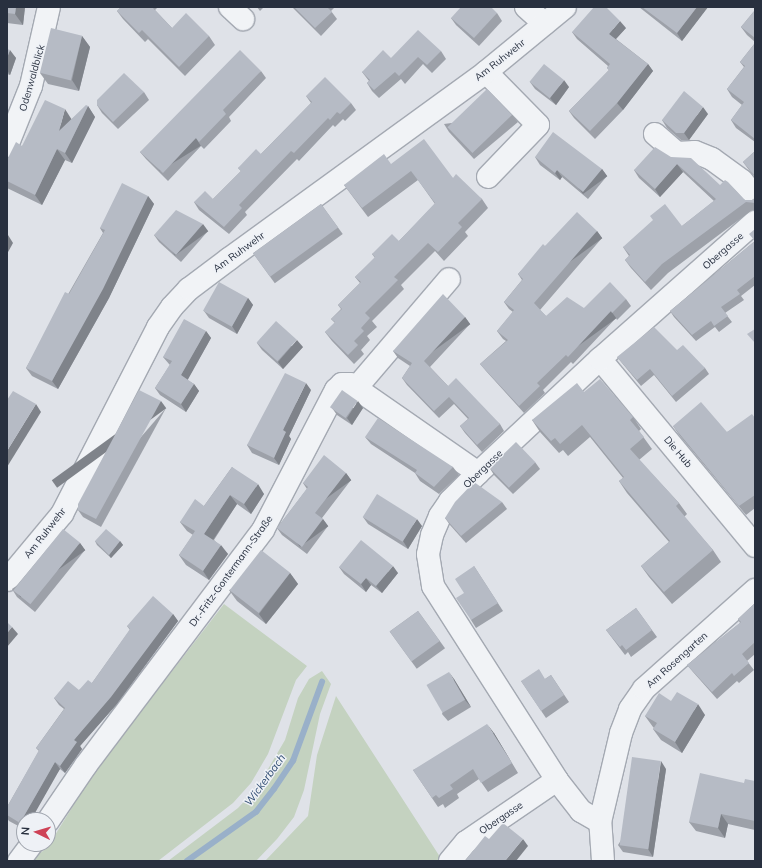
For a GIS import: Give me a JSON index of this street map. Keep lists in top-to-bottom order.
{
  "streets": {
    "street": [
      "Am Ruhwehr",
      "Odenwaldblick",
      "Obergasse",
      "Die Hub",
      "Dr.-Fritz-Gontermann-Straße",
      "Am Rosengarten"
    ]
  },
  "crossings": [
    ["Obergasse", "Die Hub"],
    ["Obergasse", "Am Rosengarten"]
  ],
  "water": ["Wickerbach"],
  "north": "left"
}
